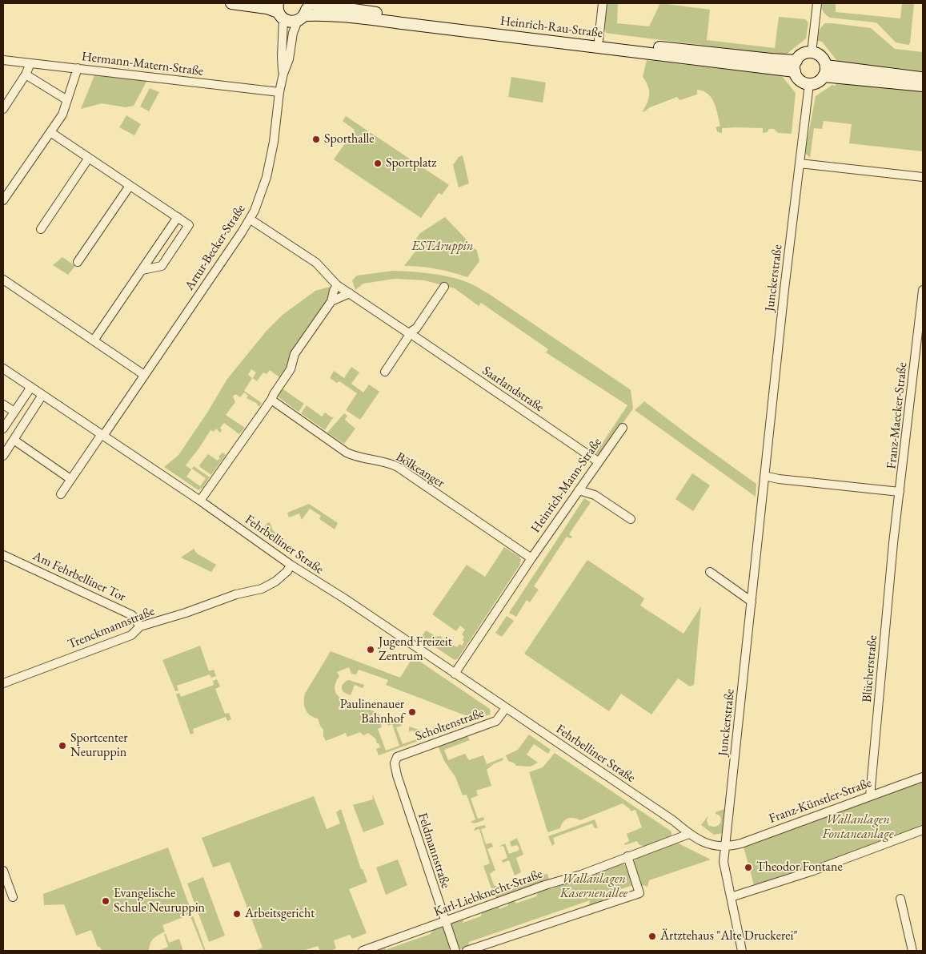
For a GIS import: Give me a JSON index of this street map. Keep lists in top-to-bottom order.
{
  "streets": {
    "main road": ["Heinrich-Rau-Straße"],
    "street": [
      "Hermann-Matern-Straße",
      "Artur-Becker-Straße",
      "Junckerstraße",
      "Saarlandstraße",
      "Franz-Maecker-Straße",
      "Bölkeanger",
      "Heinrich-Mann-Straße",
      "Fehrbelliner Straße",
      "Am Fehrbelliner Tor",
      "Trenckmannstraße",
      "Blücherstraße",
      "Scholtenstraße",
      "Franz-Künstler-Straße",
      "Feldmannstraße",
      "Karl-Liebknecht-Straße"
    ]
  },
  "crossings": [
    ["Heinrich-Rau-Straße", "Artur-Becker-Straße"],
    ["Heinrich-Rau-Straße", "Junckerstraße"],
    ["Hermann-Matern-Straße", "Artur-Becker-Straße"],
    ["Artur-Becker-Straße", "Saarlandstraße"],
    ["Artur-Becker-Straße", "Fehrbelliner Straße"],
    ["Junckerstraße", "Fehrbelliner Straße"],
    ["Junckerstraße", "Franz-Künstler-Straße"],
    ["Saarlandstraße", "Heinrich-Mann-Straße"],
    ["Franz-Maecker-Straße", "Blücherstraße"],
    ["Bölkeanger", "Heinrich-Mann-Straße"],
    ["Fehrbelliner Straße", "Trenckmannstraße"],
    ["Fehrbelliner Straße", "Scholtenstraße"],
    ["Fehrbelliner Straße", "Franz-Künstler-Straße"],
    ["Fehrbelliner Straße", "Karl-Liebknecht-Straße"],
    ["Am Fehrbelliner Tor", "Trenckmannstraße"],
    ["Blücherstraße", "Franz-Künstler-Straße"],
    ["Scholtenstraße", "Feldmannstraße"],
    ["Feldmannstraße", "Karl-Liebknecht-Straße"]
  ],
  "parks": ["ESTAruppin", "Wallanlagen Fontaneanlage", "Wallanlagen Kasernenallee"],
  "places": [
    "Sporthalle",
    "Sportplatz",
    "Jugend Freizeit Zentrum",
    "Paulinenauer Bahnhof",
    "Sportcenter Neuruppin",
    "Theodor Fontane",
    "Evangelische Schule Neuruppin",
    "Arbeitsgericht",
    "Ärtztehaus \"Alte Druckerei\""
  ]
}
